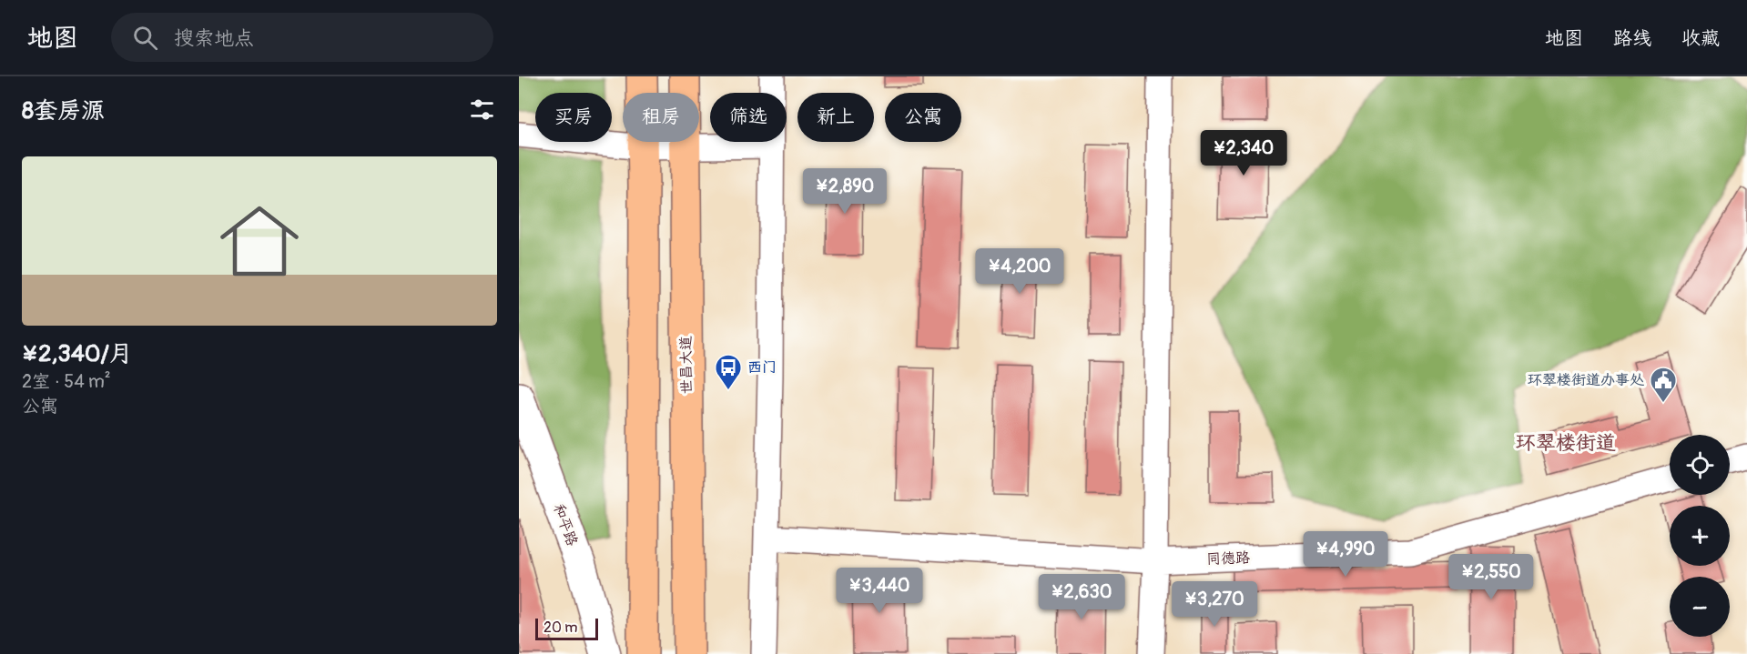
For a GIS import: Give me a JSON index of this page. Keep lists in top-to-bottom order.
{
  "streets": {
    "main road": ["世昌大道"],
    "street": ["和平路", "同德路"]
  },
  "districts": ["环翠楼街道"],
  "places": {
    "bus stop": ["西门"],
    "public building": ["环翠楼街道办事处"]
  },
  "scale_bar": "20 m",
  "page": {
    "header": "地图",
    "search": "搜索地点",
    "nav": ["地图", "路线", "收藏"],
    "heading": "8套房源",
    "chip": [
      "买房",
      "租房",
      "筛选",
      "新上",
      "公寓"
    ],
    "price": [
      "¥2,340",
      "¥2,890",
      "¥4,200",
      "¥4,990",
      "¥2,550",
      "¥3,440",
      "¥2,630",
      "¥3,270"
    ],
    "list": [
      {
        "name": "¥2,340/月",
        "note": "2室 · 54 m² · 公寓"
      }
    ],
    "map_buttons": ["+", "−"],
    "scale": "20 m"
  }
}
